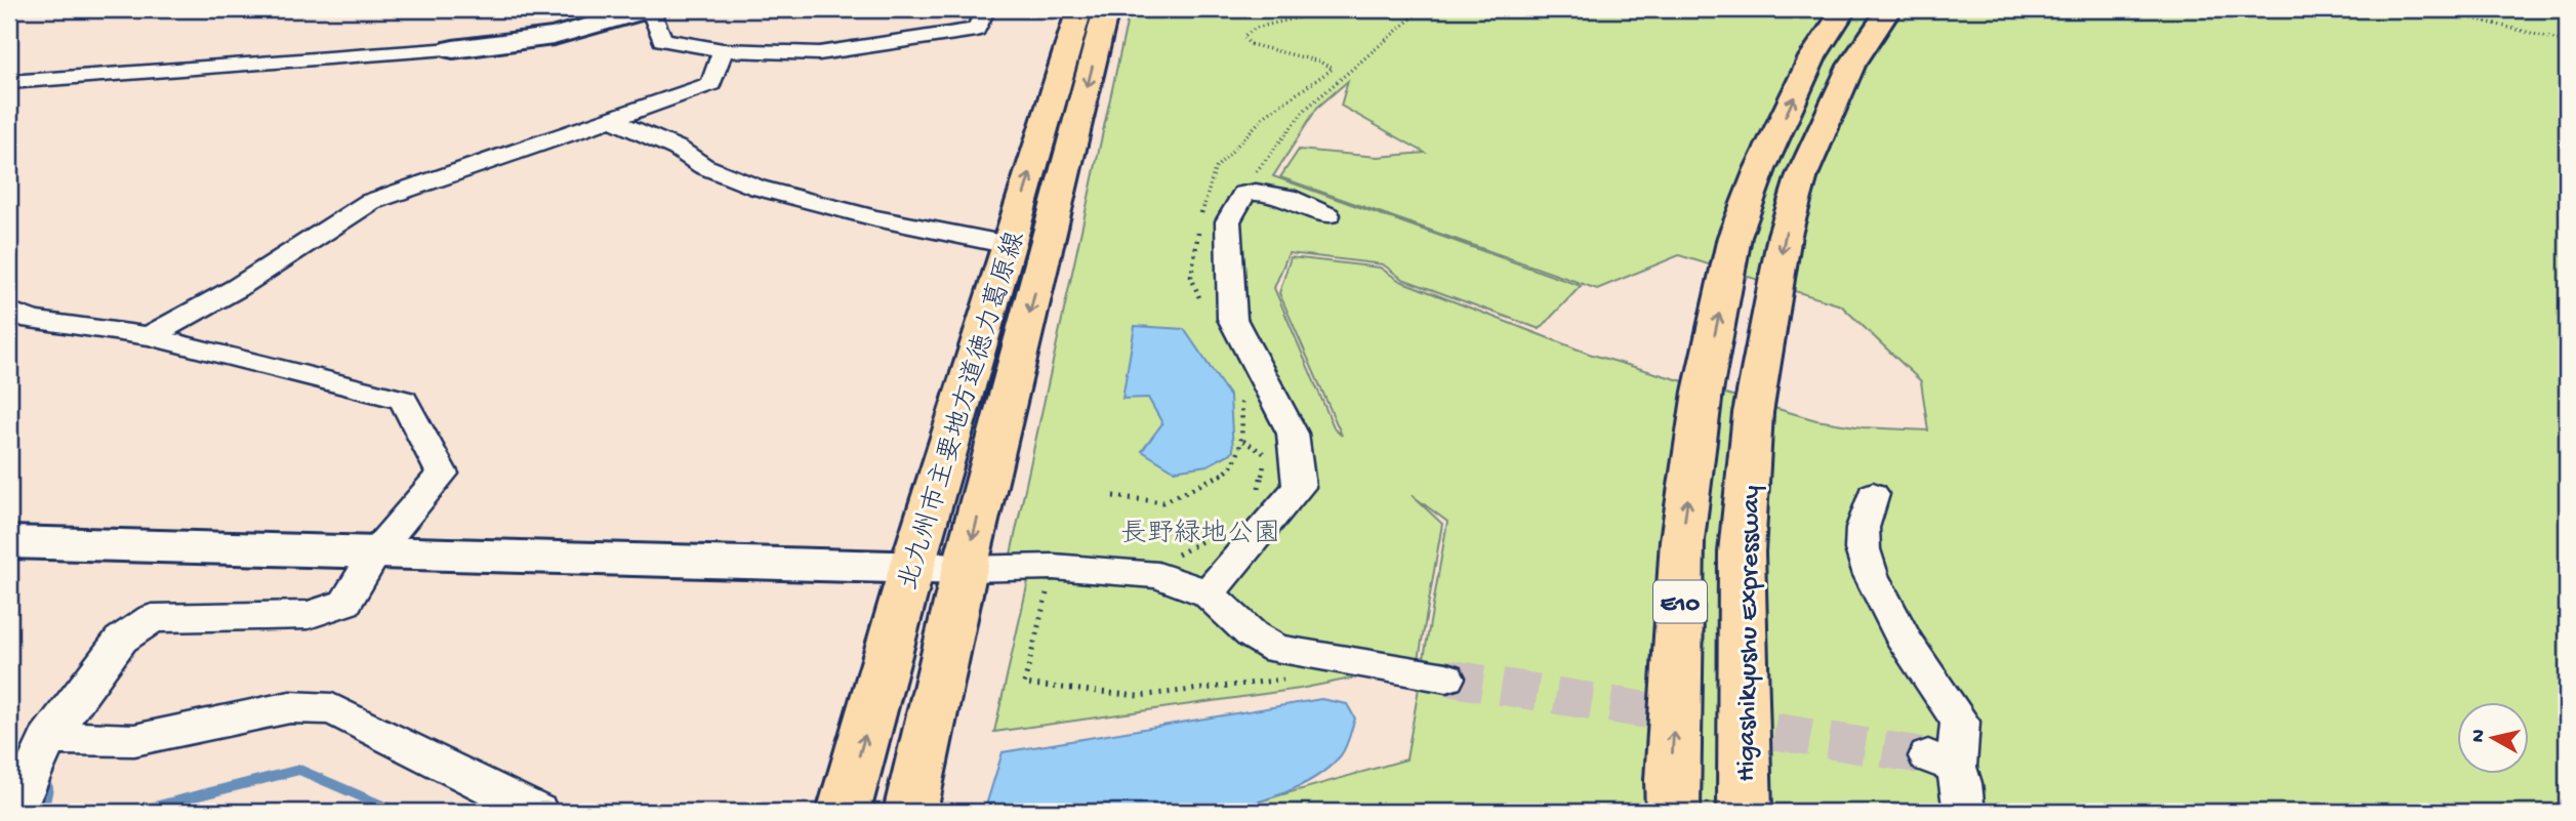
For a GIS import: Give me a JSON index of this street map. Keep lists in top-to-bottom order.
{
  "streets": {
    "main road": ["北九州市主要地方道徳力葛原線", "E10", "Higashikyushu Expressway"]
  },
  "parks": ["長野緑地公園"],
  "north": "left"
}
